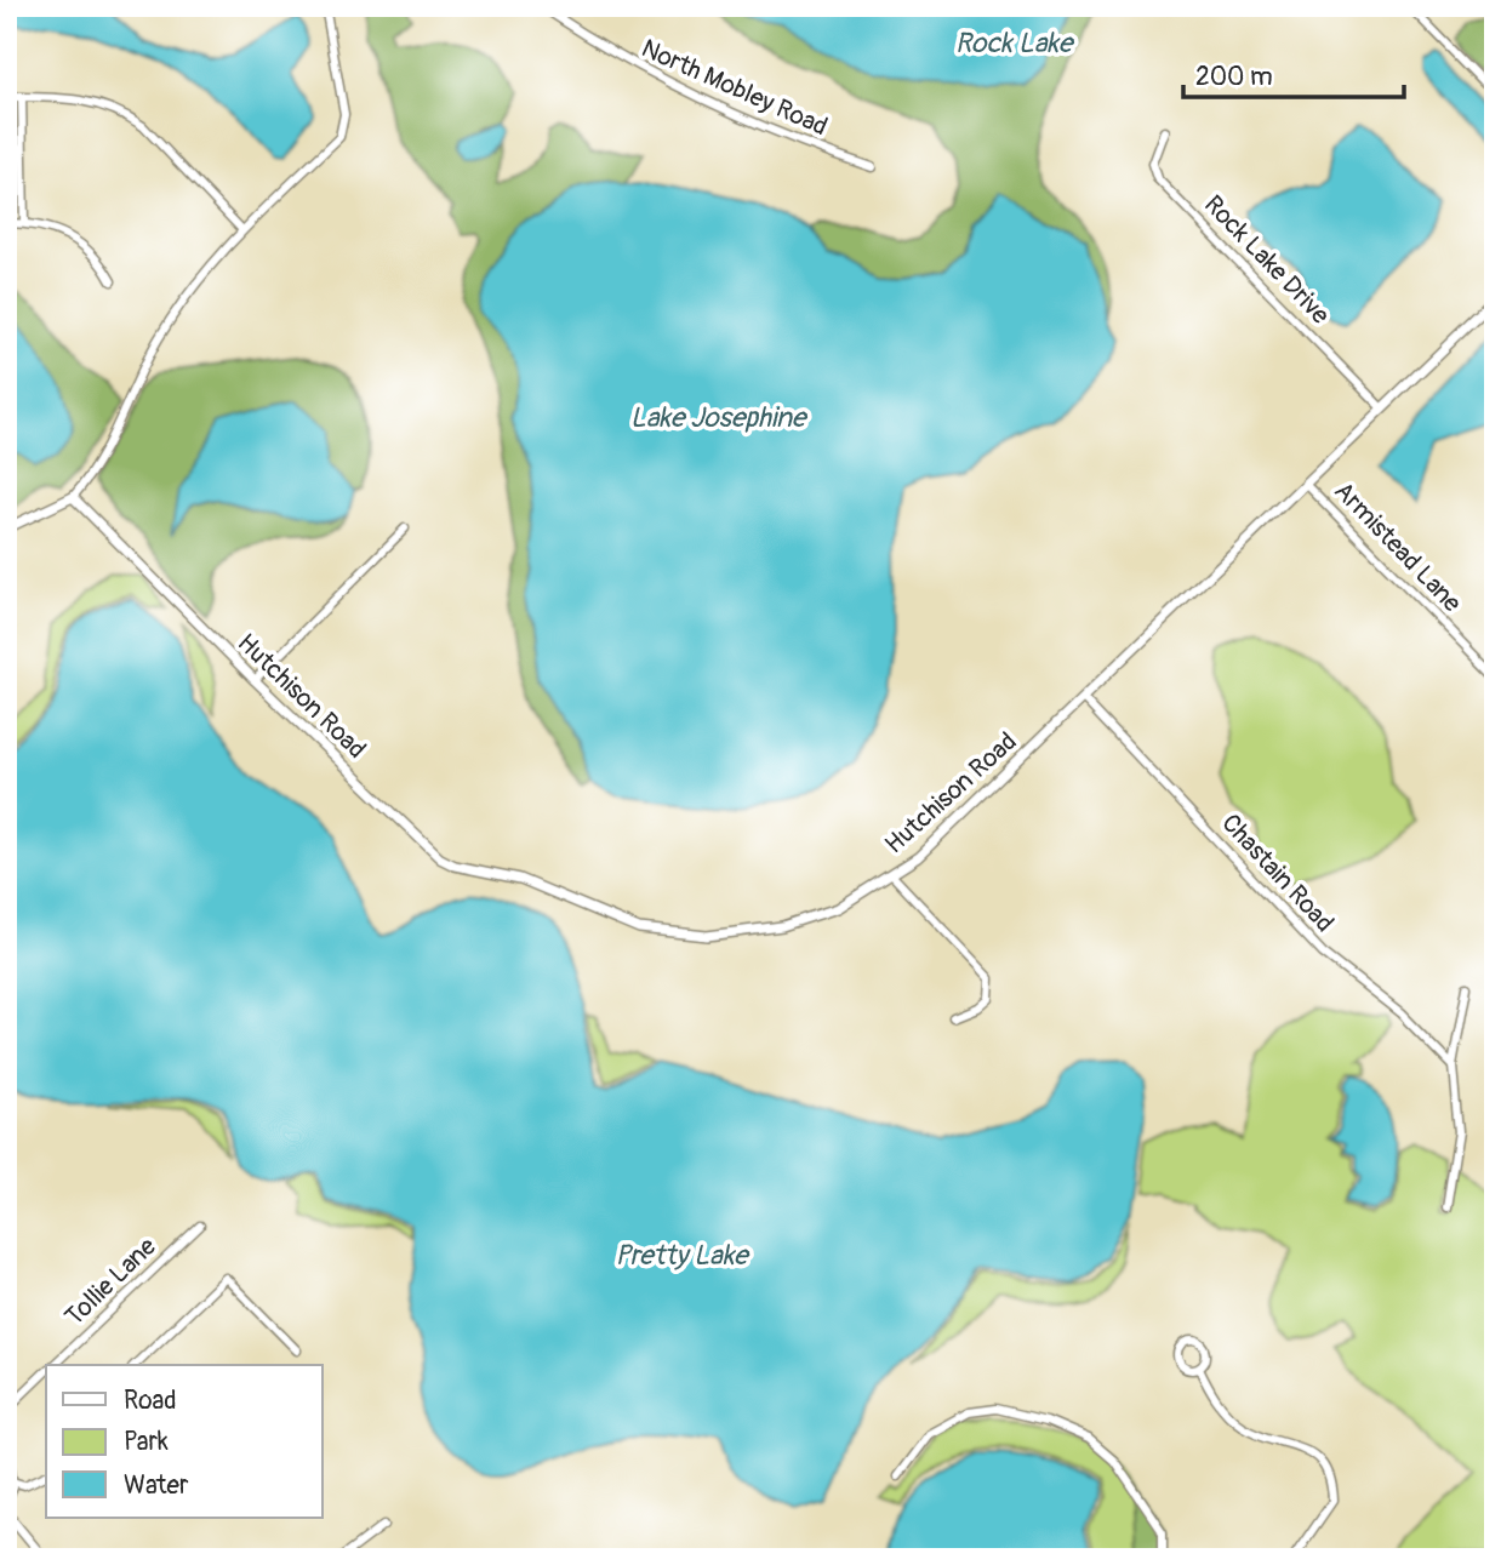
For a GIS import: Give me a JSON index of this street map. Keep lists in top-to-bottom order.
{
  "streets": {
    "street": [
      "North Mobley Road",
      "Rock Lake Drive",
      "Armistead Lane",
      "Hutchison Road",
      "Chastain Road",
      "Tollie Lane"
    ]
  },
  "crossings": [
    ["Rock Lake Drive", "Hutchison Road"],
    ["Armistead Lane", "Hutchison Road"],
    ["Hutchison Road", "Chastain Road"]
  ],
  "water": ["Rock Lake", "Lake Josephine", "Pretty Lake"],
  "legend": ["Road", "Park", "Water"],
  "scale_bar": "200 m"
}
